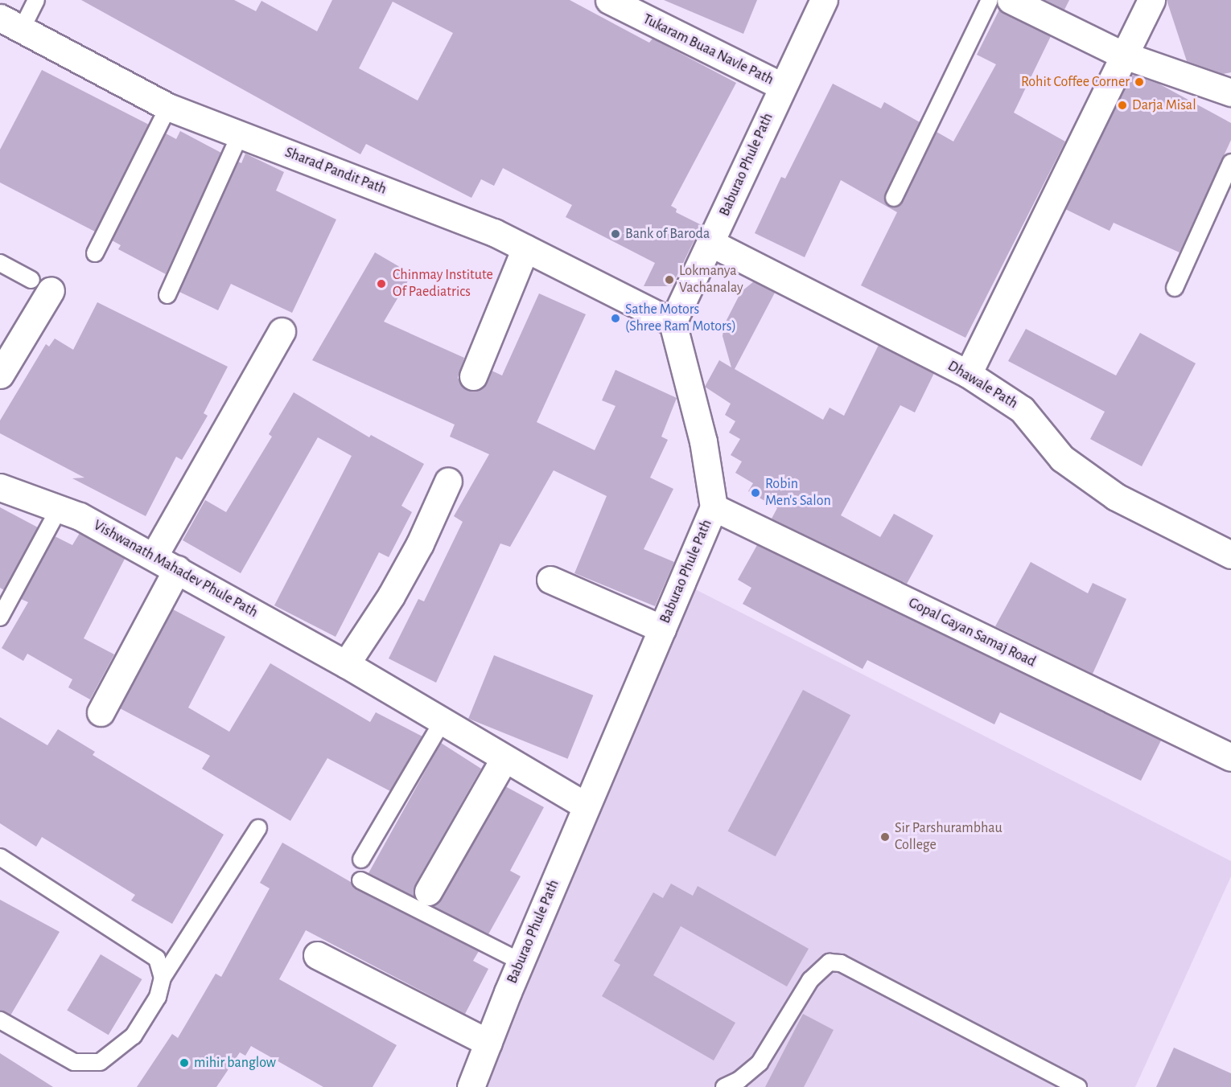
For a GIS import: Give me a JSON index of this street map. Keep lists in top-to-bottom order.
{
  "streets": {
    "street": [
      "Tukaram Buaa Navle Path",
      "Baburao Phule Path",
      "Sharad Pandit Path",
      "Dhawale Path",
      "Vishwanath Mahadev Phule Path",
      "Gopal Gayan Samaj Road"
    ]
  },
  "crossings": [
    ["Tukaram Buaa Navle Path", "Baburao Phule Path"],
    ["Baburao Phule Path", "Sharad Pandit Path"],
    ["Baburao Phule Path", "Dhawale Path"],
    ["Baburao Phule Path", "Vishwanath Mahadev Phule Path"],
    ["Baburao Phule Path", "Gopal Gayan Samaj Road"]
  ],
  "places": [
    "Rohit Coffee Corner",
    "Darja Misal",
    "Bank of Baroda",
    "Lokmanya Vachanalay",
    "Chinmay Institute Of Paediatrics",
    "Sathe Motors (Shree Ram Motors)",
    "Robin Men's Salon",
    "Sir Parshurambhau College",
    "mihir banglow"
  ]
}
